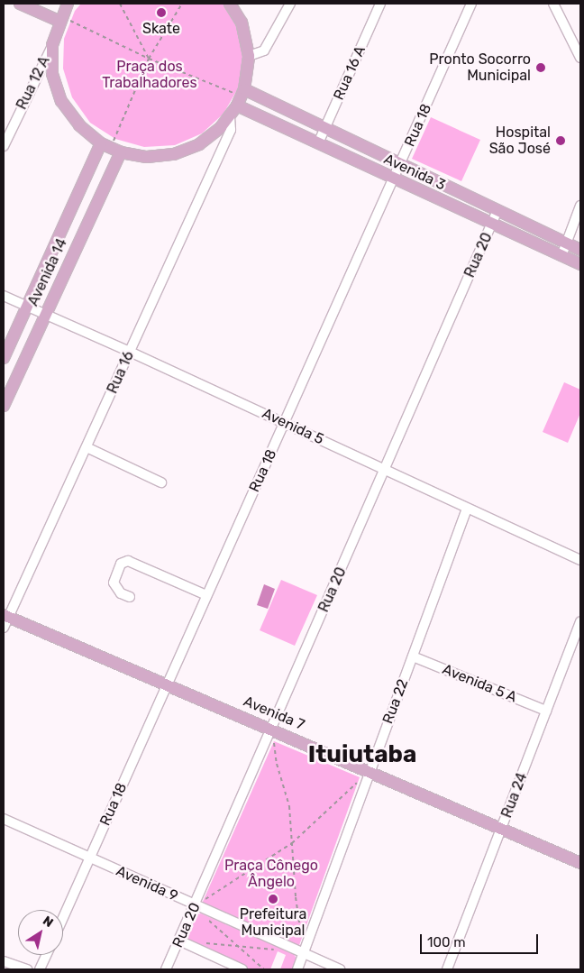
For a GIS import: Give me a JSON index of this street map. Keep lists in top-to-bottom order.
{
  "streets": {
    "main road": ["Avenida 3", "Avenida 14", "Avenida 7"],
    "street": [
      "Rua 16 A",
      "Rua 12 A",
      "Rua 18",
      "Rua 20",
      "Rua 16",
      "Avenida 5",
      "Avenida 5 A",
      "Rua 22",
      "Rua 24",
      "Avenida 9"
    ]
  },
  "crossings": [
    ["Rua 16 A", "Avenida 3"],
    ["Rua 18", "Avenida 3"],
    ["Rua 18", "Avenida 5"],
    ["Rua 18", "Avenida 7"],
    ["Rua 18", "Avenida 9"],
    ["Avenida 3", "Rua 20"],
    ["Avenida 3", "Rua 16"],
    ["Rua 20", "Avenida 5"],
    ["Rua 20", "Avenida 7"],
    ["Rua 20", "Avenida 9"],
    ["Avenida 14", "Avenida 5"],
    ["Rua 16", "Avenida 5"],
    ["Rua 16", "Avenida 7"],
    ["Avenida 5", "Rua 22"],
    ["Avenida 5 A", "Rua 22"],
    ["Avenida 5 A", "Rua 24"],
    ["Rua 22", "Avenida 7"],
    ["Rua 22", "Avenida 9"],
    ["Avenida 7", "Rua 24"]
  ],
  "districts": ["Ituiutaba"],
  "parks": ["Praça dos Trabalhadores", "Praça Cônego Ângelo"],
  "places": [
    "Skate",
    "Pronto Socorro Municipal",
    "Hospital São José",
    "Prefeitura Municipal"
  ],
  "scale_bar": "100 m",
  "north": "top right"
}
